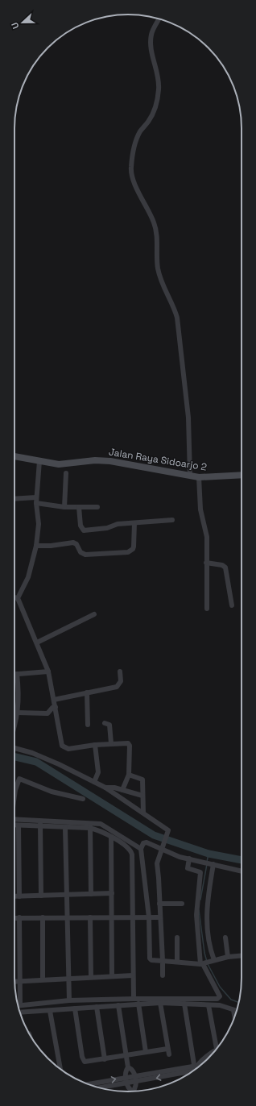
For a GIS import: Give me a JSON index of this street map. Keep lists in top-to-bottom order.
{
  "streets": {
    "street": ["Jalan Raya Sidoarjo 2"]
  },
  "north": "left"
}
